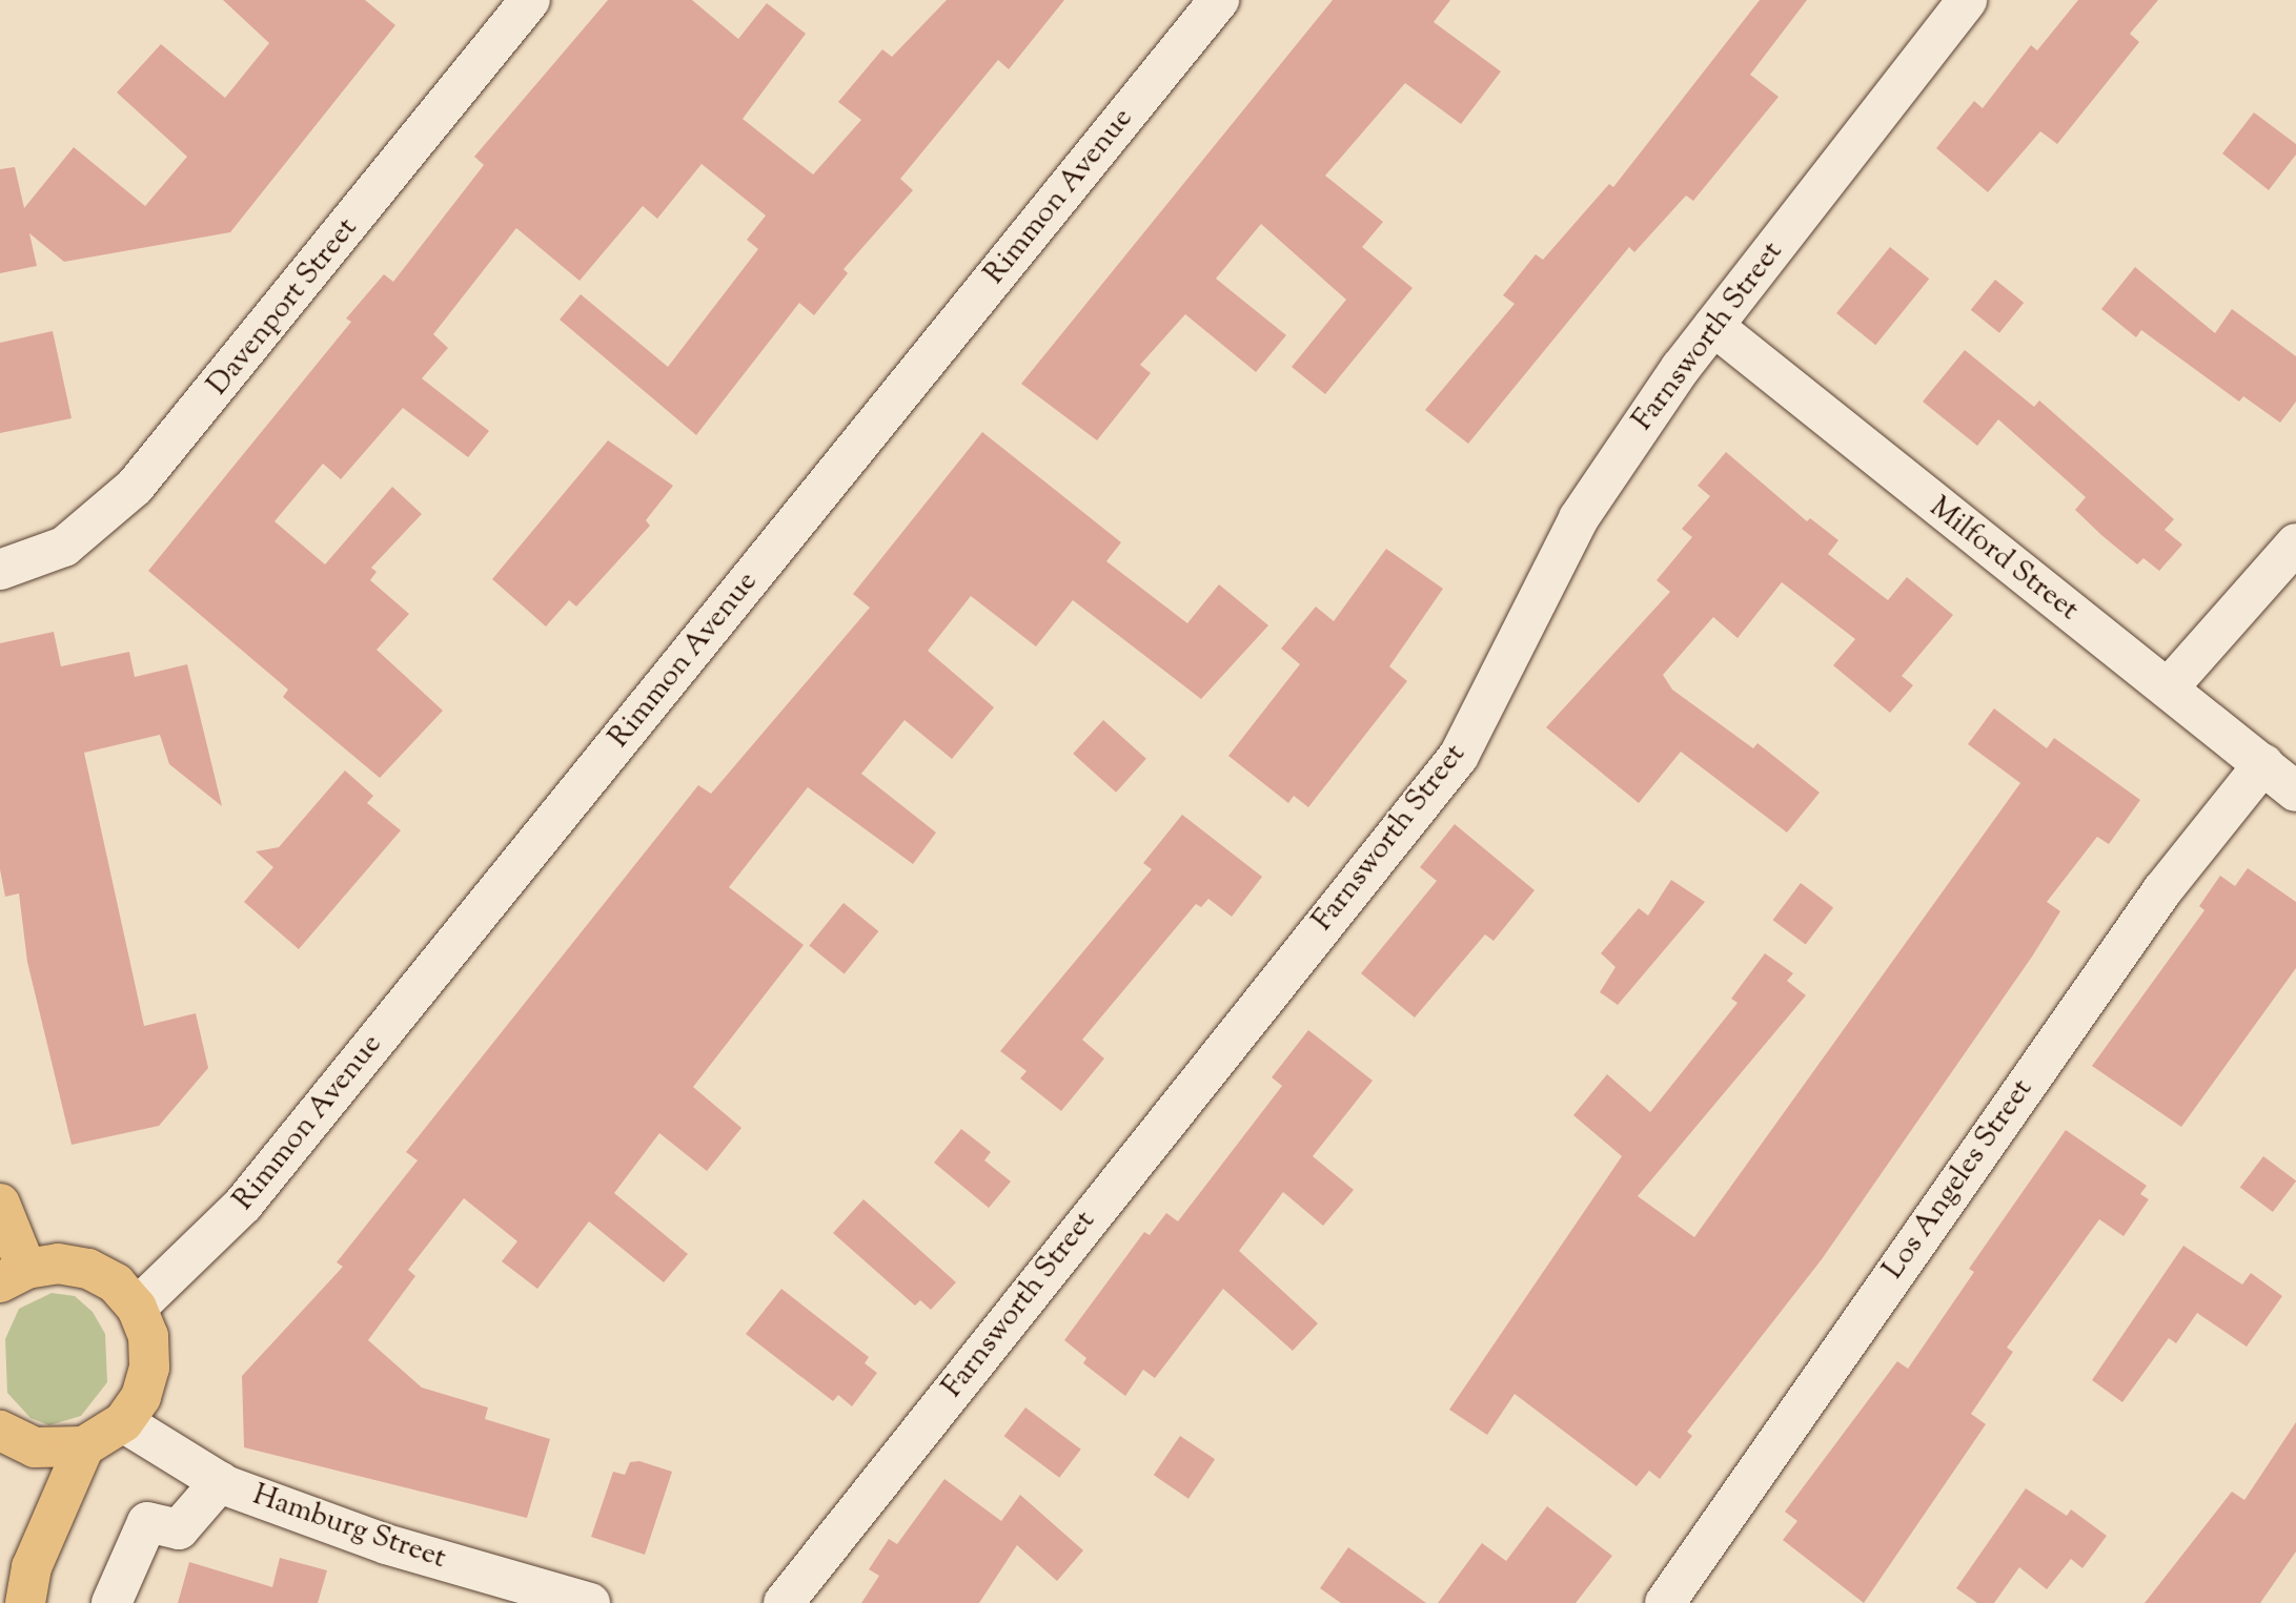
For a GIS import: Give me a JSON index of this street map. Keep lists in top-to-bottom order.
{
  "streets": {
    "street": [
      "Rimmon Avenue",
      "Davenport Street",
      "Farnsworth Street",
      "Milford Street",
      "Los Angeles Street",
      "Hamburg Street"
    ]
  },
  "crossings": [
    ["Farnsworth Street", "Milford Street"],
    ["Milford Street", "Los Angeles Street"]
  ]
}
